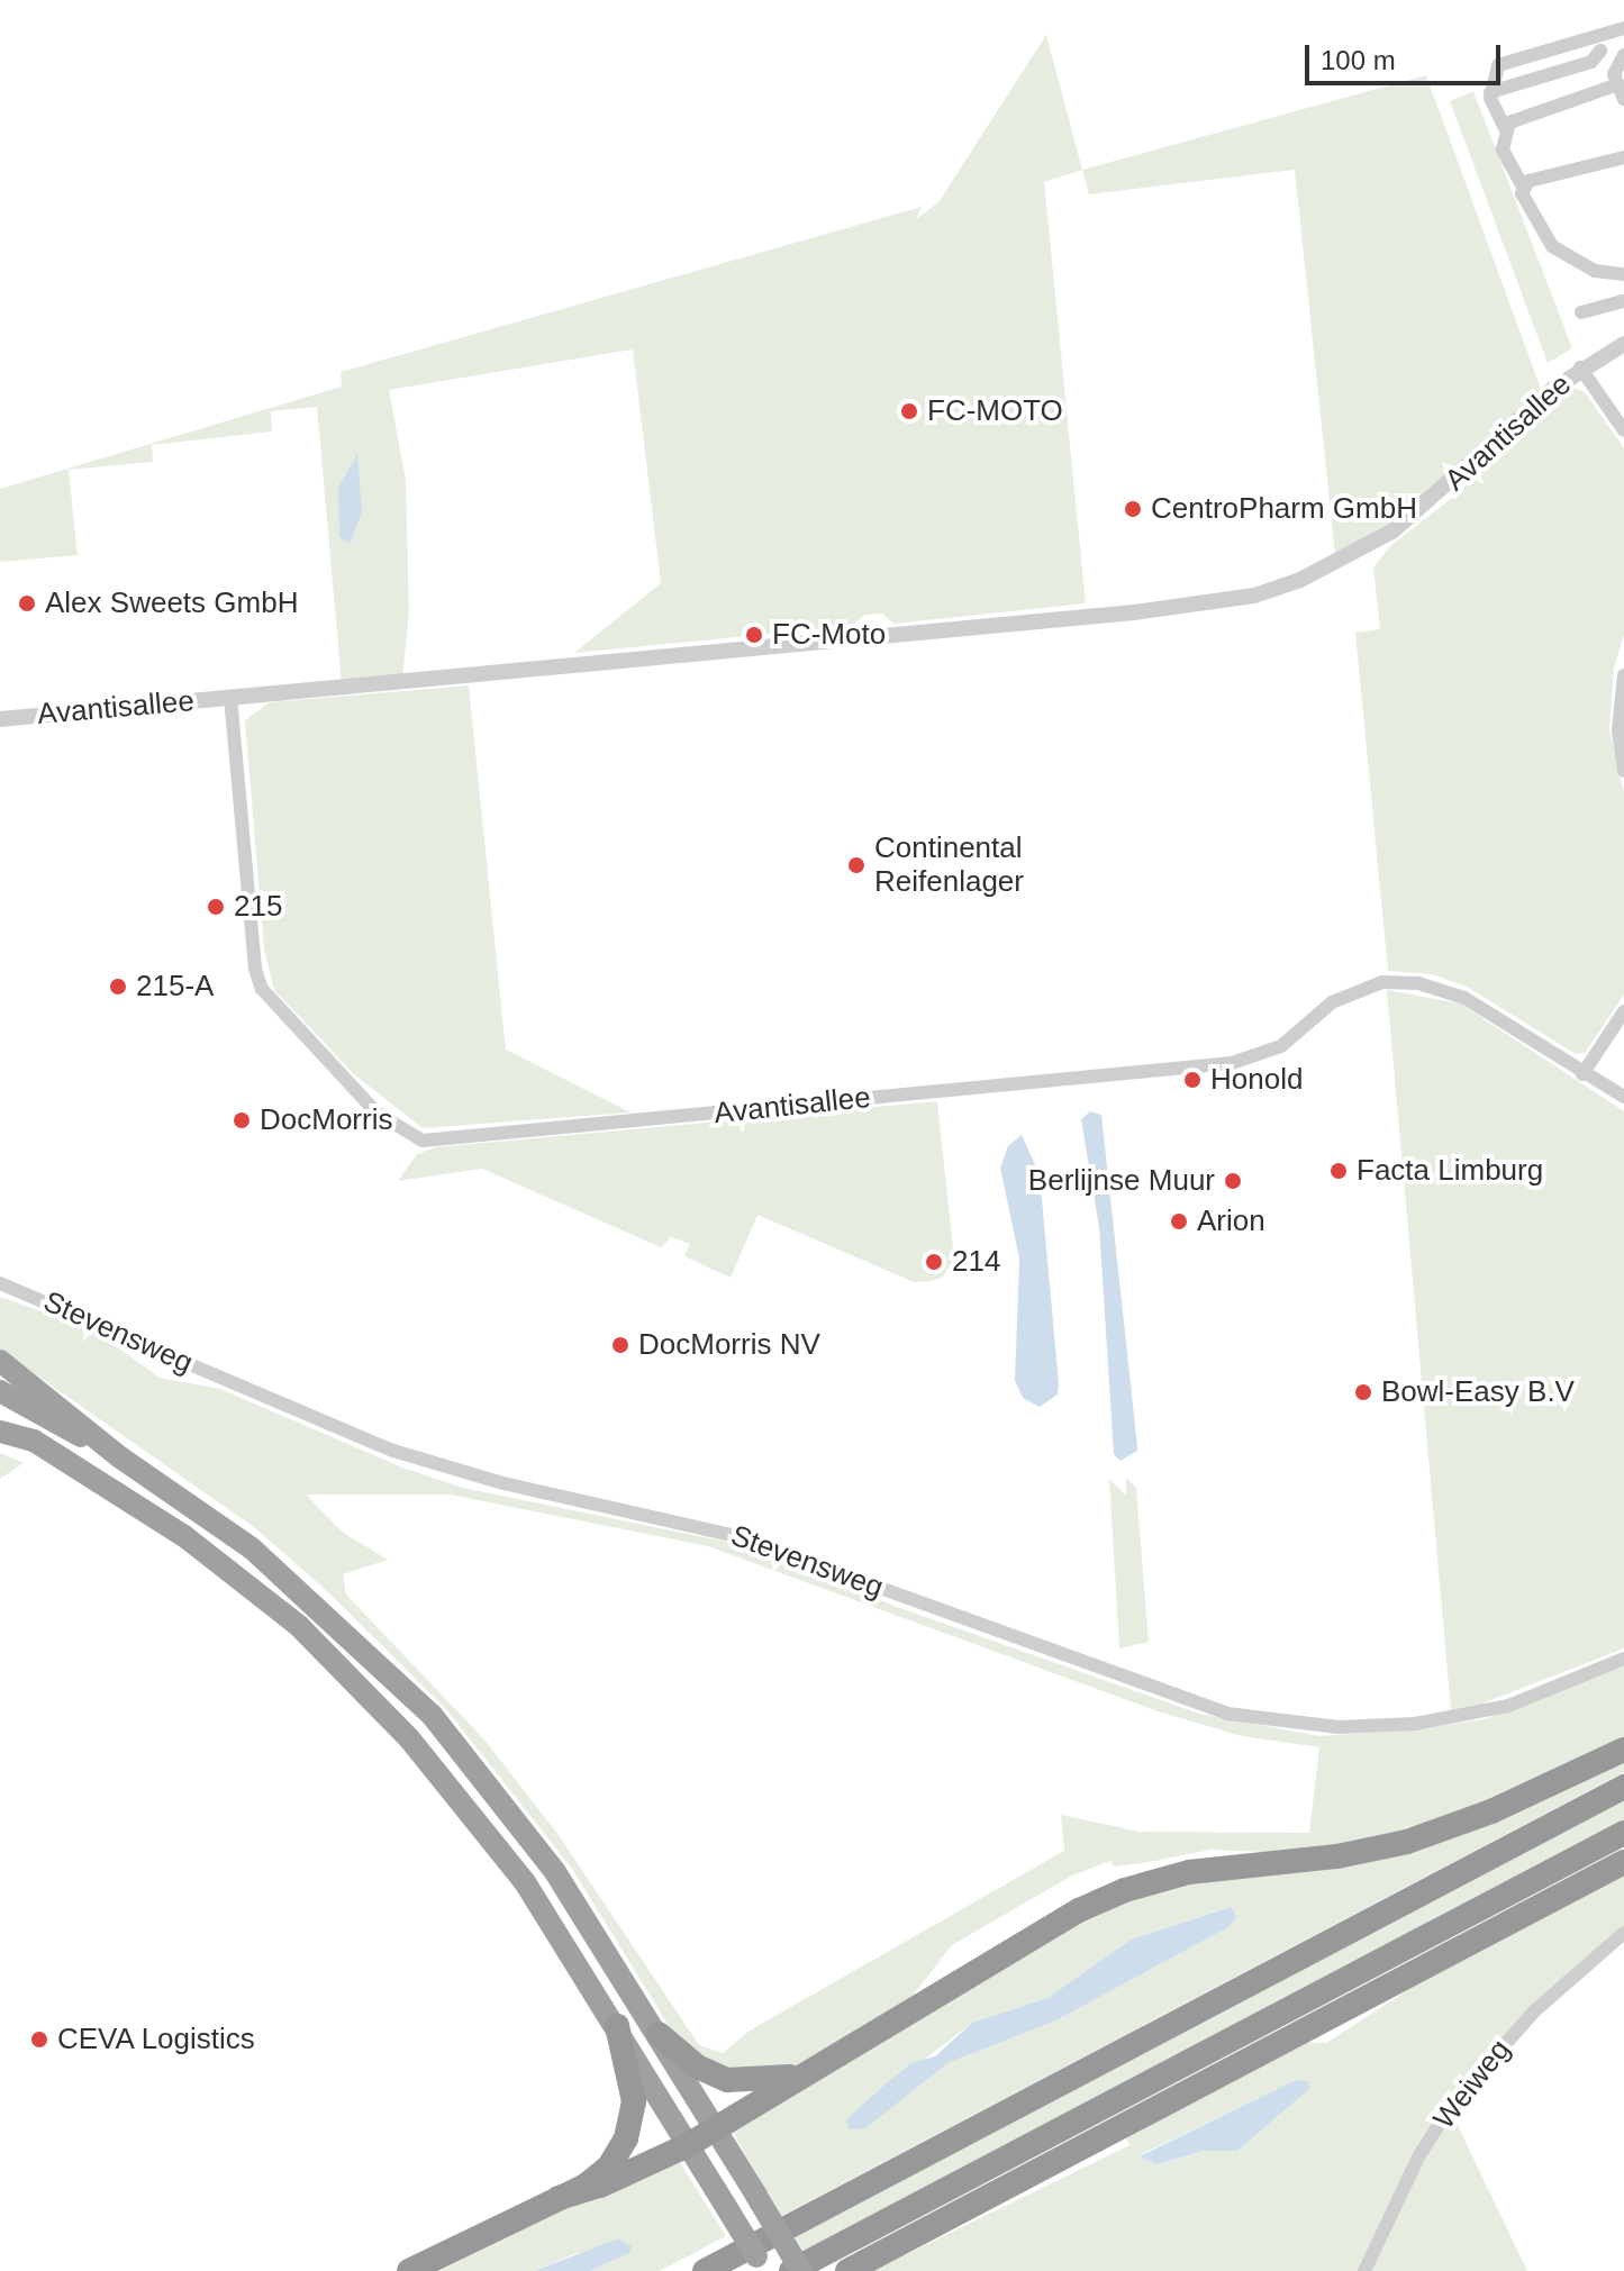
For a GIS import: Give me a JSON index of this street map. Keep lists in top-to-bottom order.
{
  "streets": {
    "street": ["Avantisallee", "Stevensweg", "Weiweg"]
  },
  "places": [
    "FC-MOTO",
    "CentroPharm GmbH",
    "Alex Sweets GmbH",
    "FC-Moto",
    "Continental Reifenlager",
    "215",
    "215-A",
    "Honold",
    "DocMorris",
    "Facta Limburg",
    "Berlijnse Muur",
    "Arion",
    "214",
    "DocMorris NV",
    "Bowl-Easy B.V",
    "CEVA Logistics"
  ],
  "scale_bar": "100 m"
}
